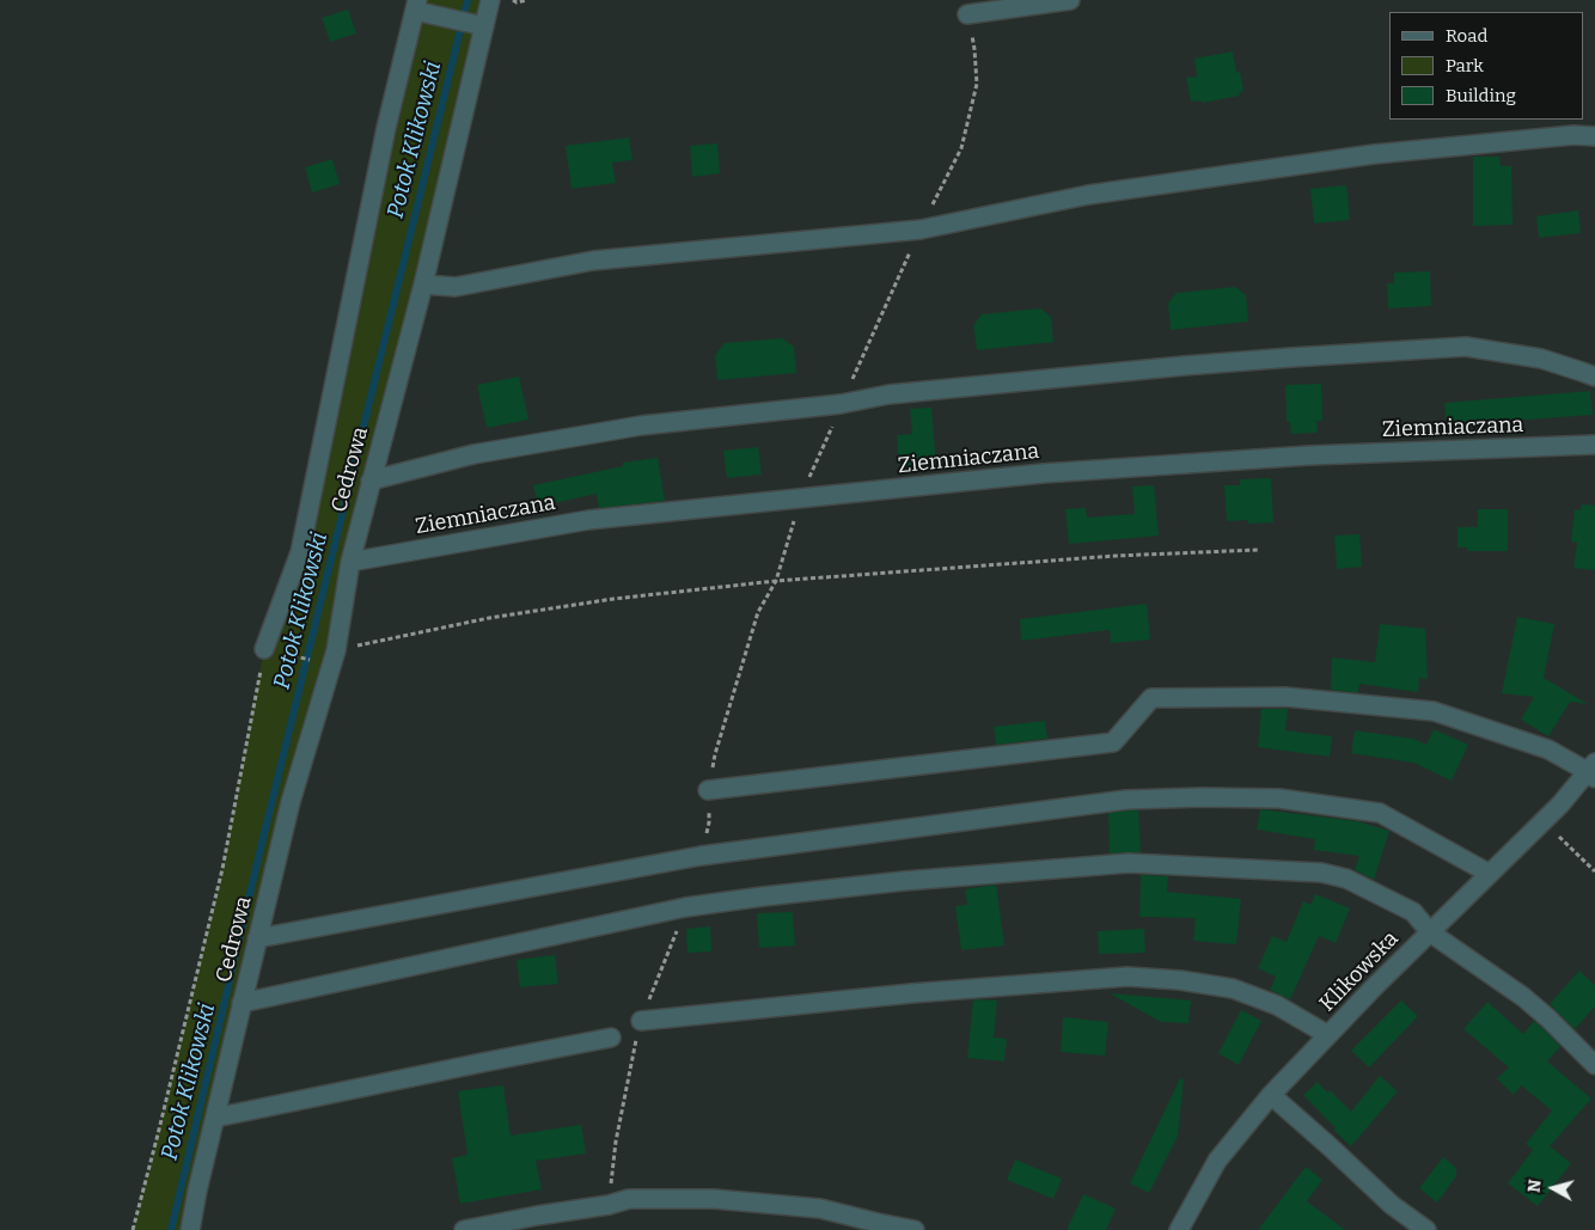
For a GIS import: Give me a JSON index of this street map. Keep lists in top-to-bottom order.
{
  "streets": {
    "street": ["Ziemniaczana", "Cedrowa", "Klikowska"]
  },
  "crossings": [
    ["Ziemniaczana", "Cedrowa"]
  ],
  "water": ["Potok Klikowski"],
  "legend": ["Road", "Park", "Building"],
  "north": "left"
}
